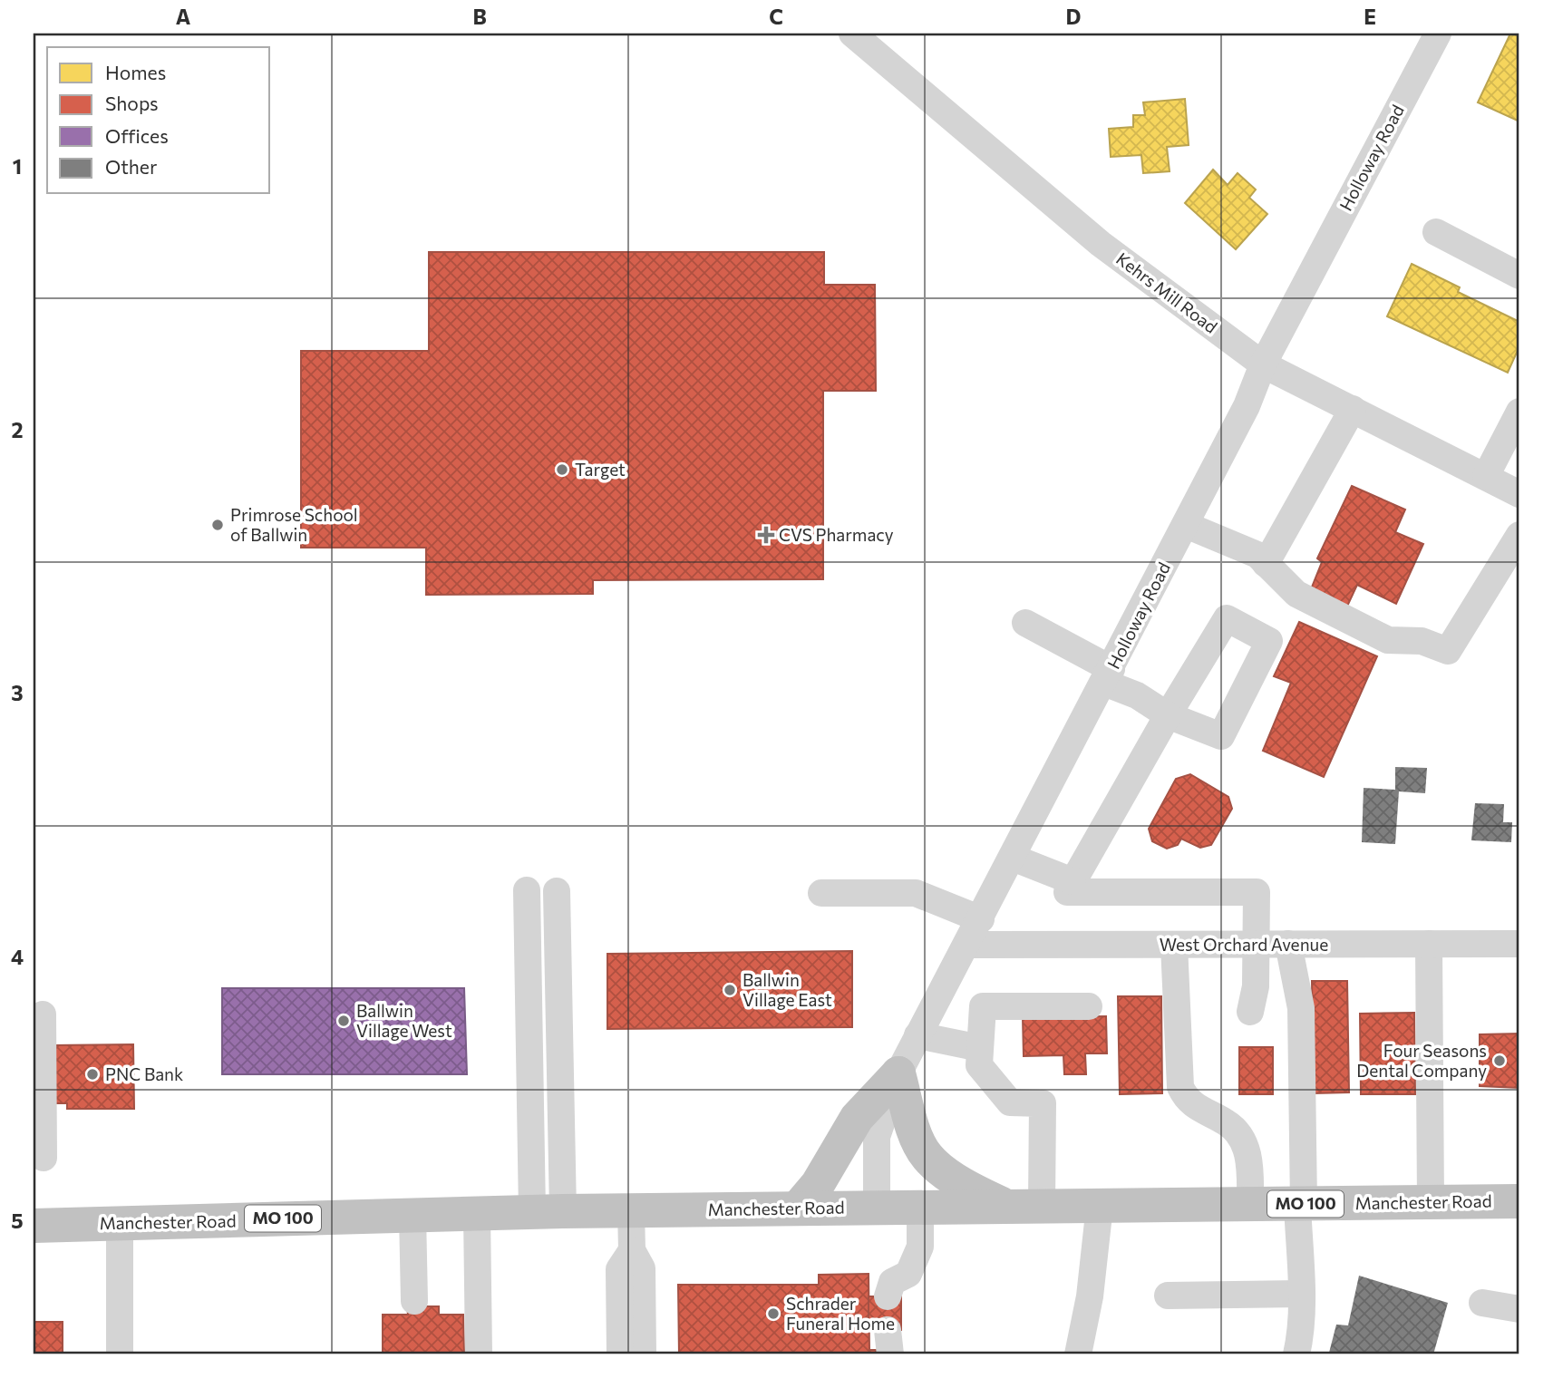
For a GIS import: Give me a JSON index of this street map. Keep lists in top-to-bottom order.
{
  "streets": {
    "highway": ["Manchester Road", "MO 100"],
    "street": ["Holloway Road", "Kehrs Mill Road", "West Orchard Avenue"]
  },
  "crossings": [
    ["Holloway Road", "Kehrs Mill Road"],
    ["Holloway Road", "West Orchard Avenue"],
    ["Holloway Road", "Manchester Road"]
  ],
  "places": {
    "other": [
      "Target",
      "Primrose School of Ballwin",
      "Ballwin Village East",
      "Ballwin Village West",
      "Four Seasons Dental Company",
      "PNC Bank",
      "Schrader Funeral Home"
    ],
    "health": ["CVS Pharmacy"]
  },
  "legend": [
    "Homes",
    "Shops",
    "Offices",
    "Other"
  ],
  "grid": {
    "columns": [
      "A",
      "B",
      "C",
      "D",
      "E"
    ],
    "rows": [
      "1",
      "2",
      "3",
      "4",
      "5"
    ]
  }
}
